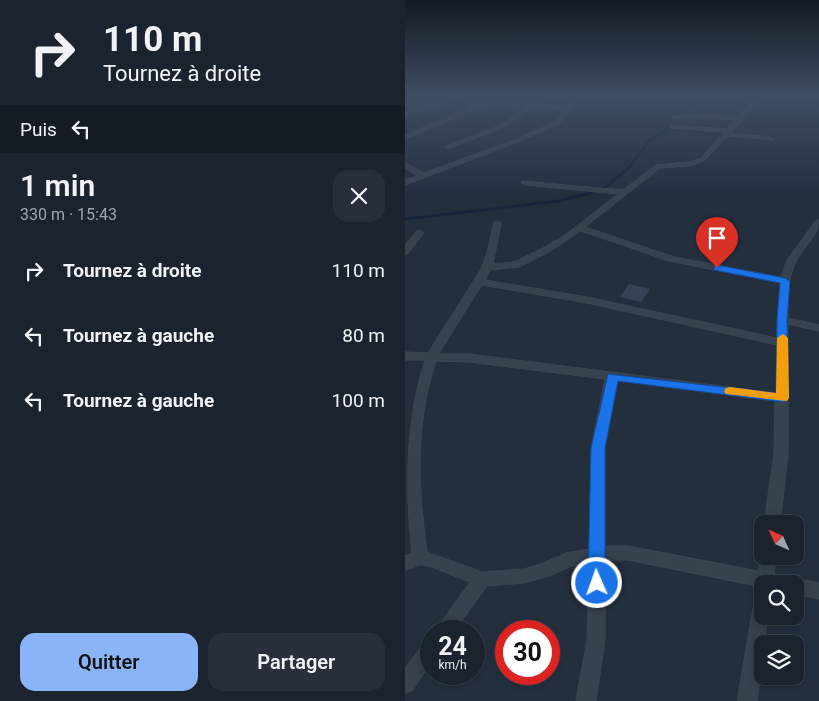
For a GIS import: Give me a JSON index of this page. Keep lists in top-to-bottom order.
{
  "north": "top left",
  "page": {
    "turn": ["110 m", "Tournez à droite"],
    "then": "Puis",
    "heading": ["1 min", "330 m · 15:43"],
    "list": [
      {
        "name": "Tournez à droite",
        "value": "110 m"
      },
      {
        "name": "Tournez à gauche",
        "value": "80 m"
      },
      {
        "name": "Tournez à gauche",
        "value": "100 m"
      }
    ],
    "speed": "24 km/h",
    "limit": "30",
    "buttons": ["Quitter", "Partager"]
  }
}
